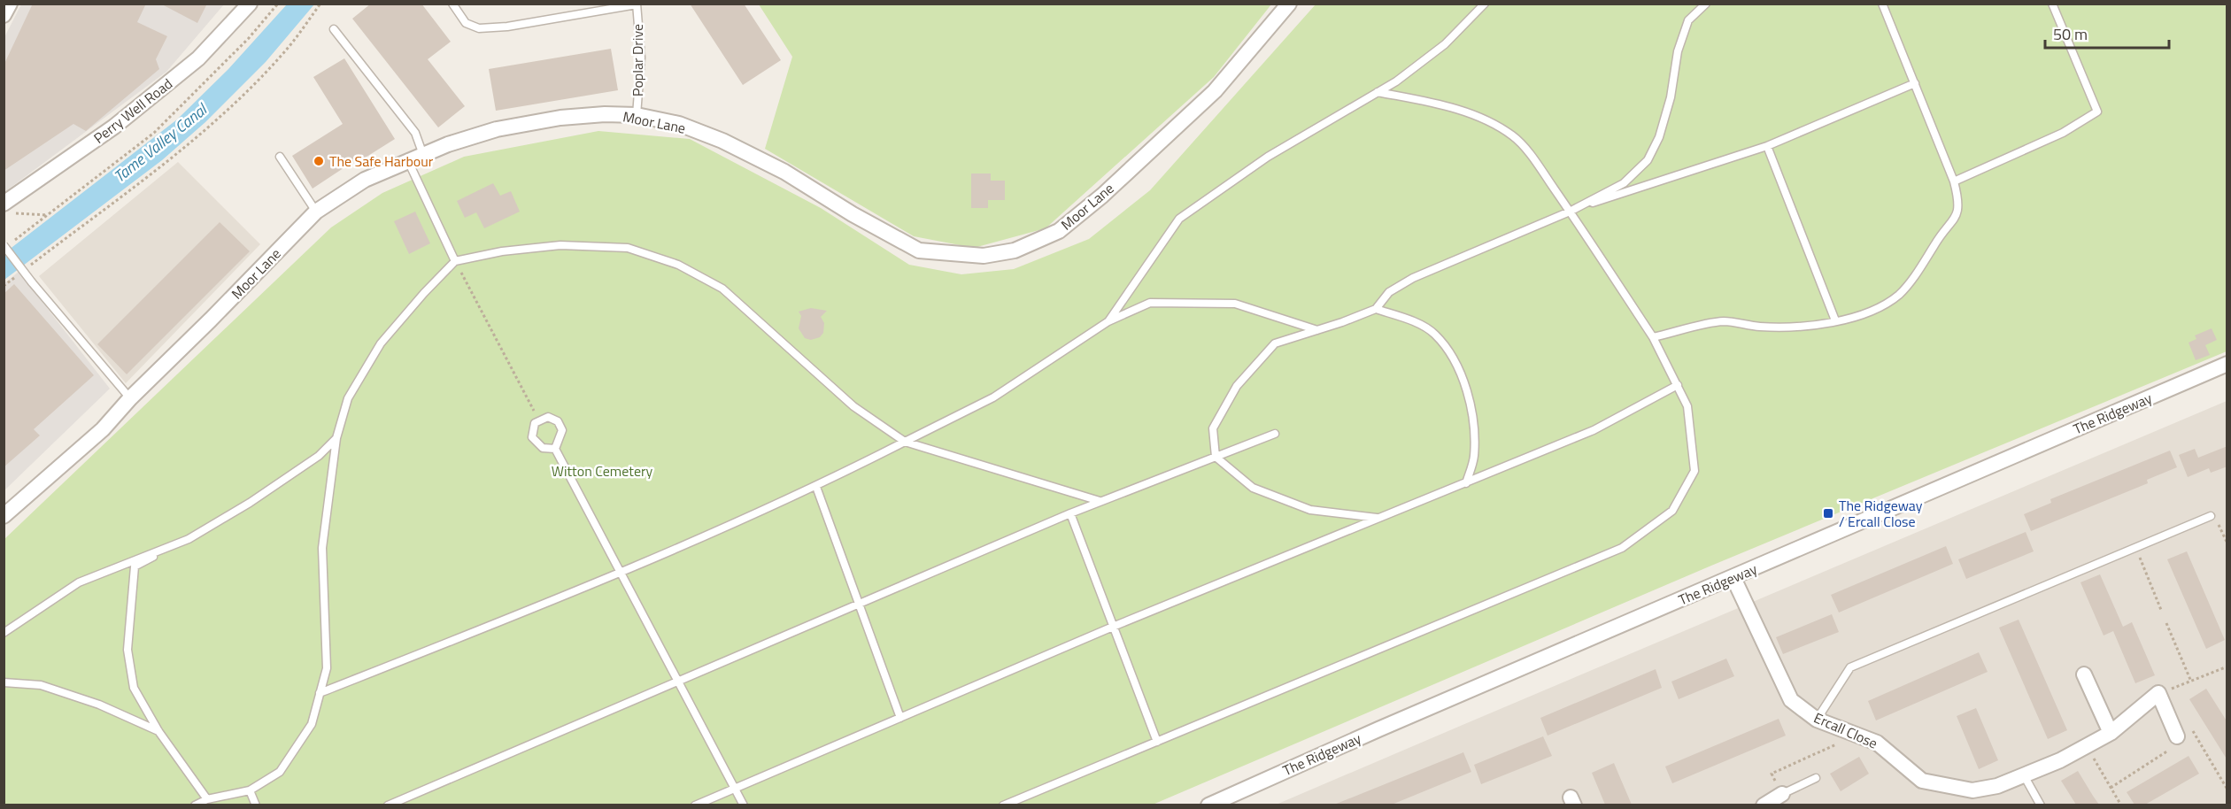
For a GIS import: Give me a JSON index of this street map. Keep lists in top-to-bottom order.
{
  "streets": {
    "street": [
      "Perry Well Road",
      "Moor Lane",
      "The Ridgeway",
      "Ercall Close"
    ],
    "lane": ["Poplar Drive"]
  },
  "crossings": [
    ["Poplar Drive", "Moor Lane"],
    ["The Ridgeway", "Ercall Close"]
  ],
  "water": ["Tame Valley Canal"],
  "parks": ["Witton Cemetery"],
  "places": {
    "other": ["The Safe Harbour"],
    "transit": ["The Ridgeway / Ercall Close"]
  },
  "scale_bar": "50 m"
}
